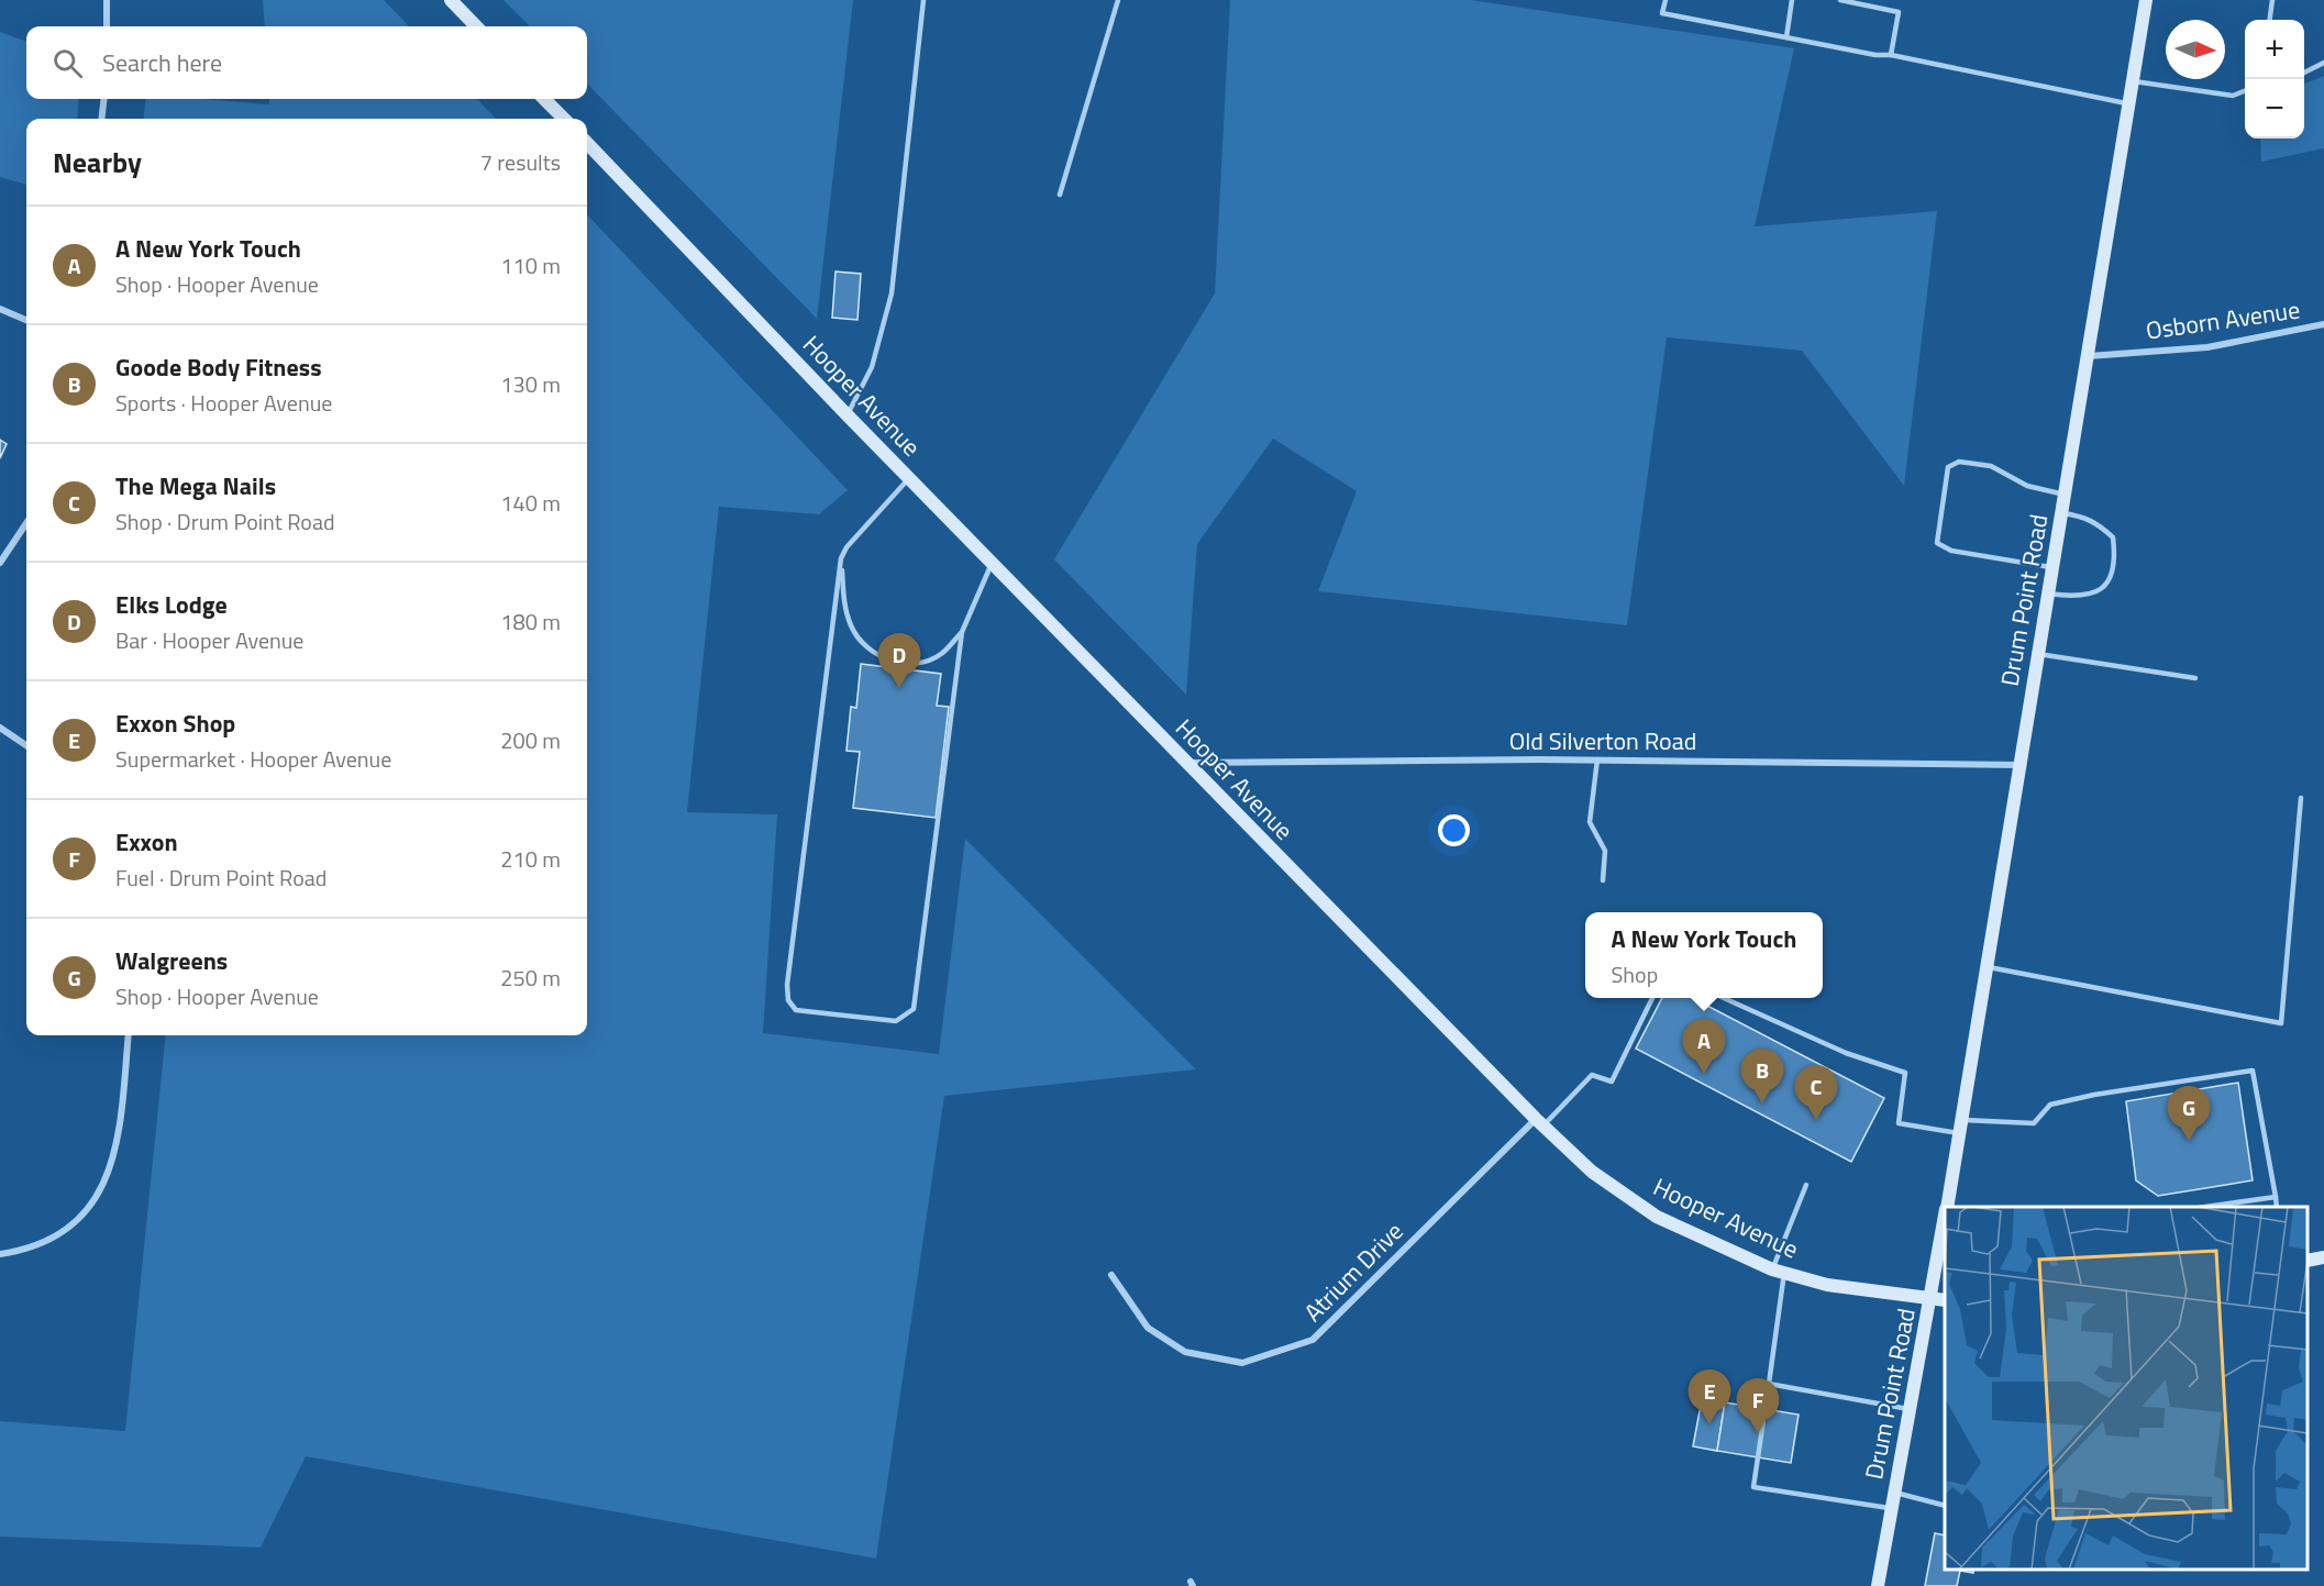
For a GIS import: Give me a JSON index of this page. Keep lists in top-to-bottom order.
{
  "streets": {
    "main road": ["Hooper Avenue", "Drum Point Road"],
    "street": ["Osborn Avenue", "Old Silverton Road", "Atrium Drive"]
  },
  "crossings": [
    ["Osborn Avenue", "Drum Point Road"],
    ["Hooper Avenue", "Drum Point Road"],
    ["Hooper Avenue", "Old Silverton Road"],
    ["Hooper Avenue", "Atrium Drive"],
    ["Drum Point Road", "Old Silverton Road"]
  ],
  "north": "right",
  "page": {
    "map_buttons": ["+", "−"],
    "search": "Search here",
    "heading": ["Nearby", "7 results"],
    "list": [
      {
        "mark": "A",
        "name": "A New York Touch",
        "note": "Shop · Hooper Avenue",
        "value": "110 m"
      },
      {
        "mark": "B",
        "name": "Goode Body Fitness",
        "note": "Sports · Hooper Avenue",
        "value": "130 m"
      },
      {
        "mark": "C",
        "name": "The Mega Nails",
        "note": "Shop · Drum Point Road",
        "value": "140 m"
      },
      {
        "mark": "D",
        "name": "Elks Lodge",
        "note": "Bar · Hooper Avenue",
        "value": "180 m"
      },
      {
        "mark": "E",
        "name": "Exxon Shop",
        "note": "Supermarket · Hooper Avenue",
        "value": "200 m"
      },
      {
        "mark": "F",
        "name": "Exxon",
        "note": "Fuel · Drum Point Road",
        "value": "210 m"
      },
      {
        "mark": "G",
        "name": "Walgreens",
        "note": "Shop · Hooper Avenue",
        "value": "250 m"
      }
    ],
    "pins": [
      "D",
      "A",
      "B",
      "C",
      "G",
      "E",
      "F"
    ],
    "popup": ["A New York Touch", "Shop"]
  }
}
